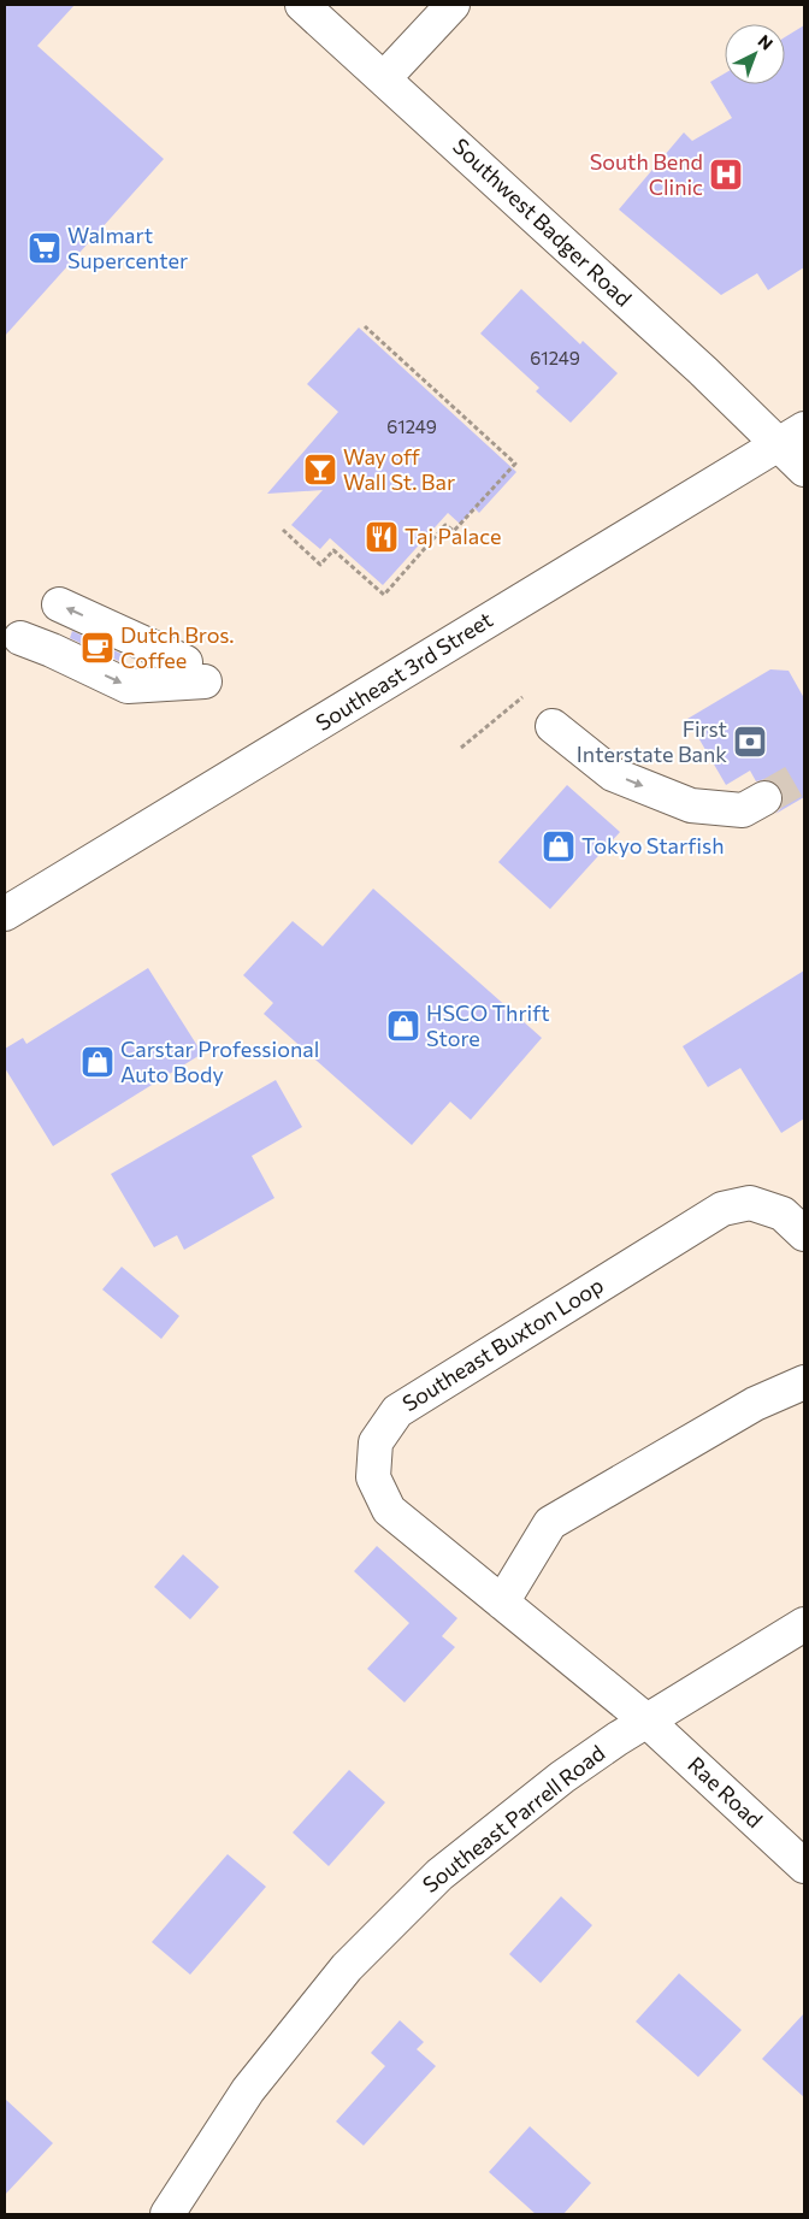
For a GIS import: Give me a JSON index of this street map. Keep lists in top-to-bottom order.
{
  "streets": {
    "street": [
      "Southwest Badger Road",
      "Southeast 3rd Street",
      "Southeast Buxton Loop",
      "Rae Road",
      "Southeast Parrell Road"
    ]
  },
  "crossings": [
    ["Southwest Badger Road", "Southeast 3rd Street"],
    ["Southeast Buxton Loop", "Rae Road"],
    ["Southeast Buxton Loop", "Southeast Parrell Road"],
    ["Rae Road", "Southeast Parrell Road"]
  ],
  "places": {
    "hospital": ["South Bend Clinic"],
    "supermarket": ["Walmart Supercenter"],
    "bar": ["Way off Wall St. Bar"],
    "restaurant": ["Taj Palace"],
    "cafe": ["Dutch Bros. Coffee"],
    "bank": ["First Interstate Bank"],
    "shop": ["Tokyo Starfish", "HSCO Thrift Store", "Carstar Professional Auto Body"]
  },
  "house_numbers": ["61249", "61249"],
  "north": "top right"
}
